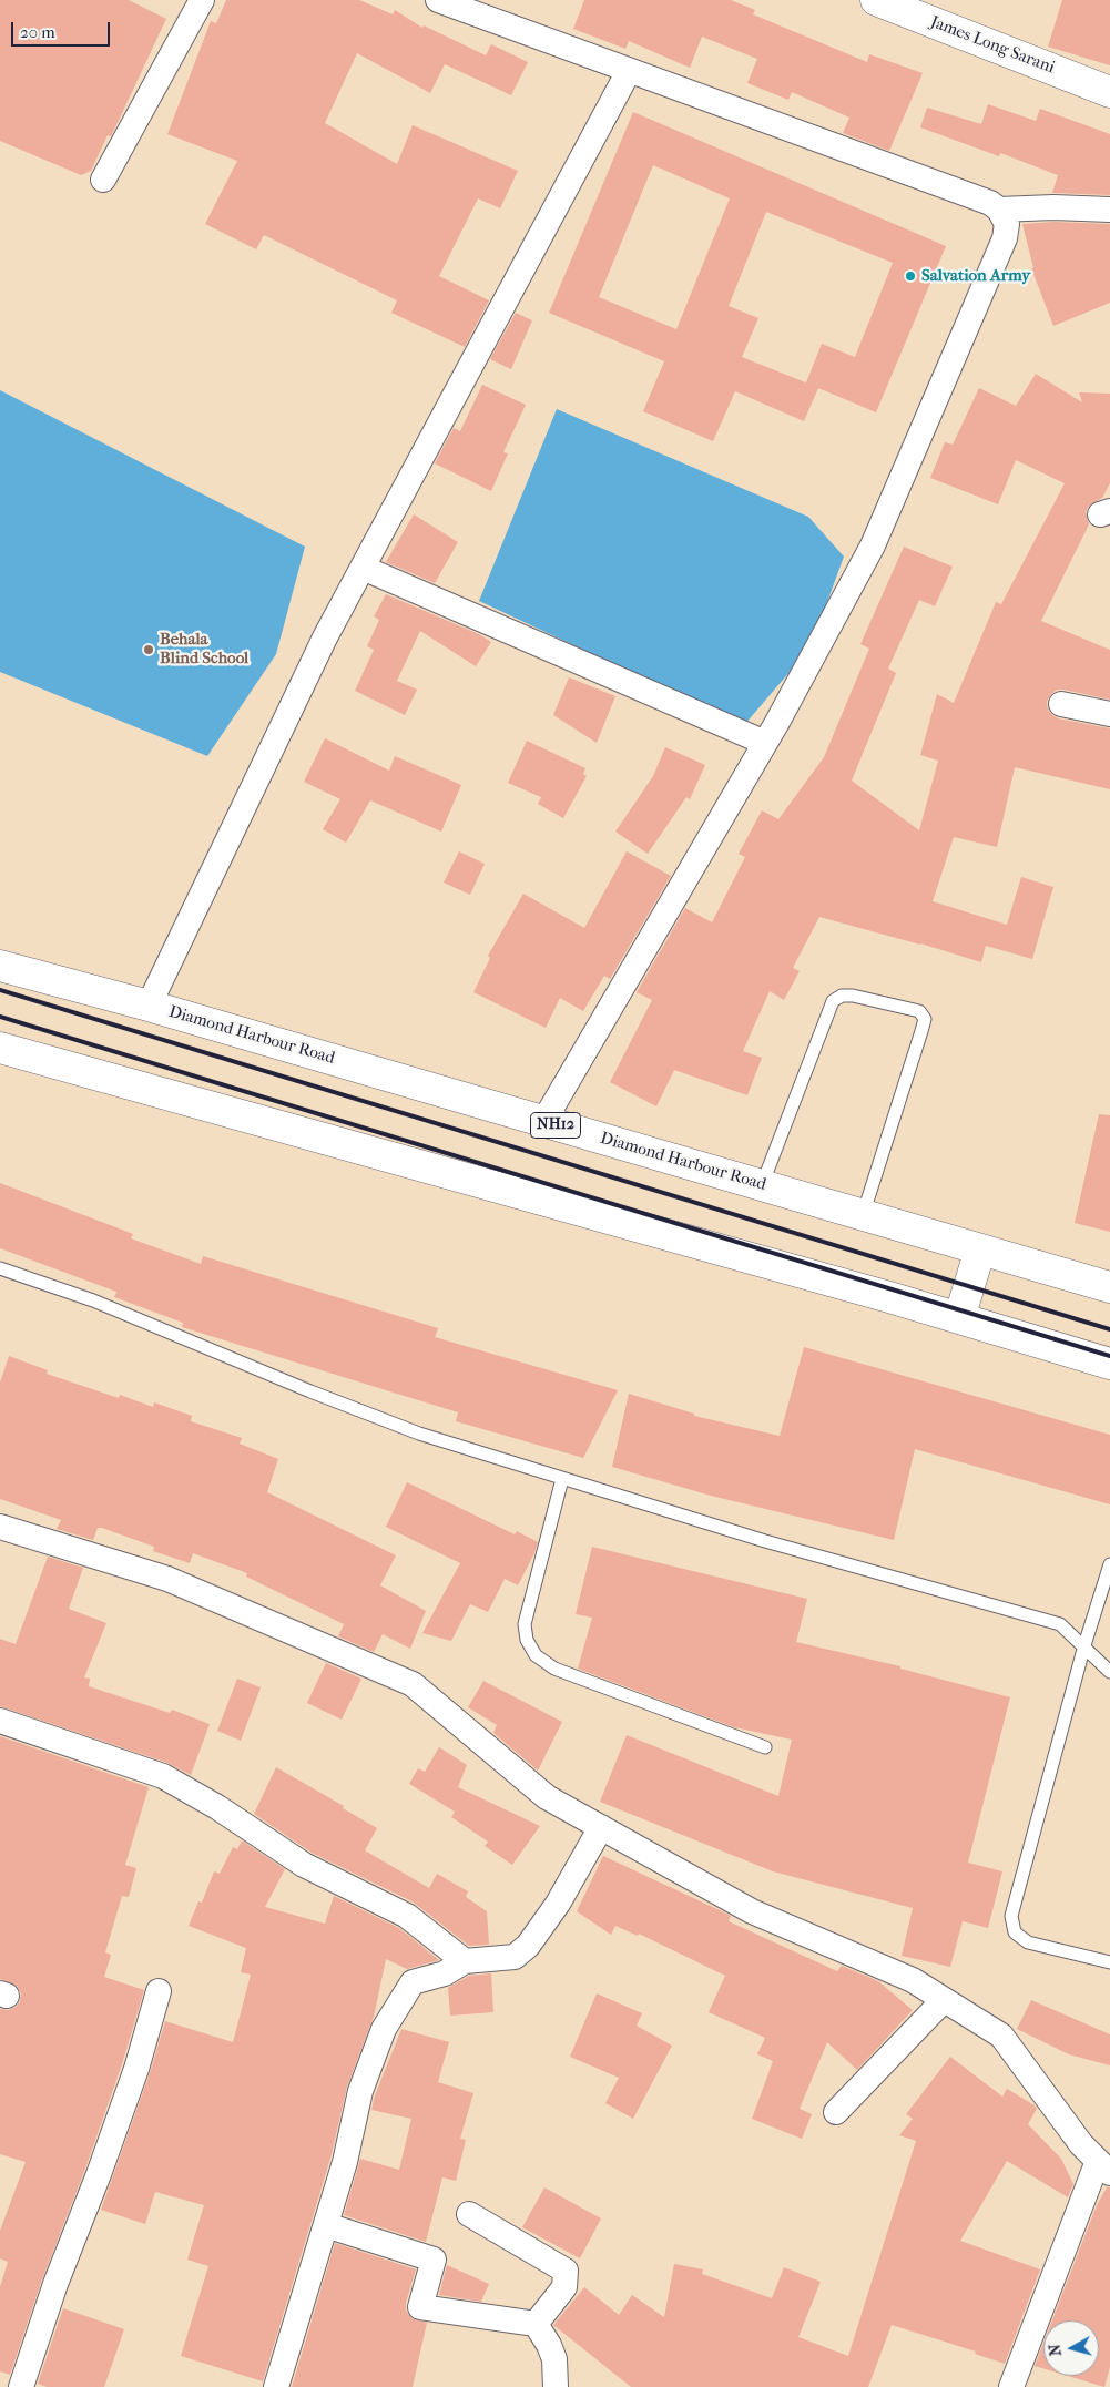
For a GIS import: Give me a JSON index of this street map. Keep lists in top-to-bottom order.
{
  "streets": {
    "main road": ["James Long Sarani", "Diamond Harbour Road", "NH12"]
  },
  "places": ["Salvation Army", "Behala Blind School"],
  "scale_bar": "20 m",
  "north": "left"
}
